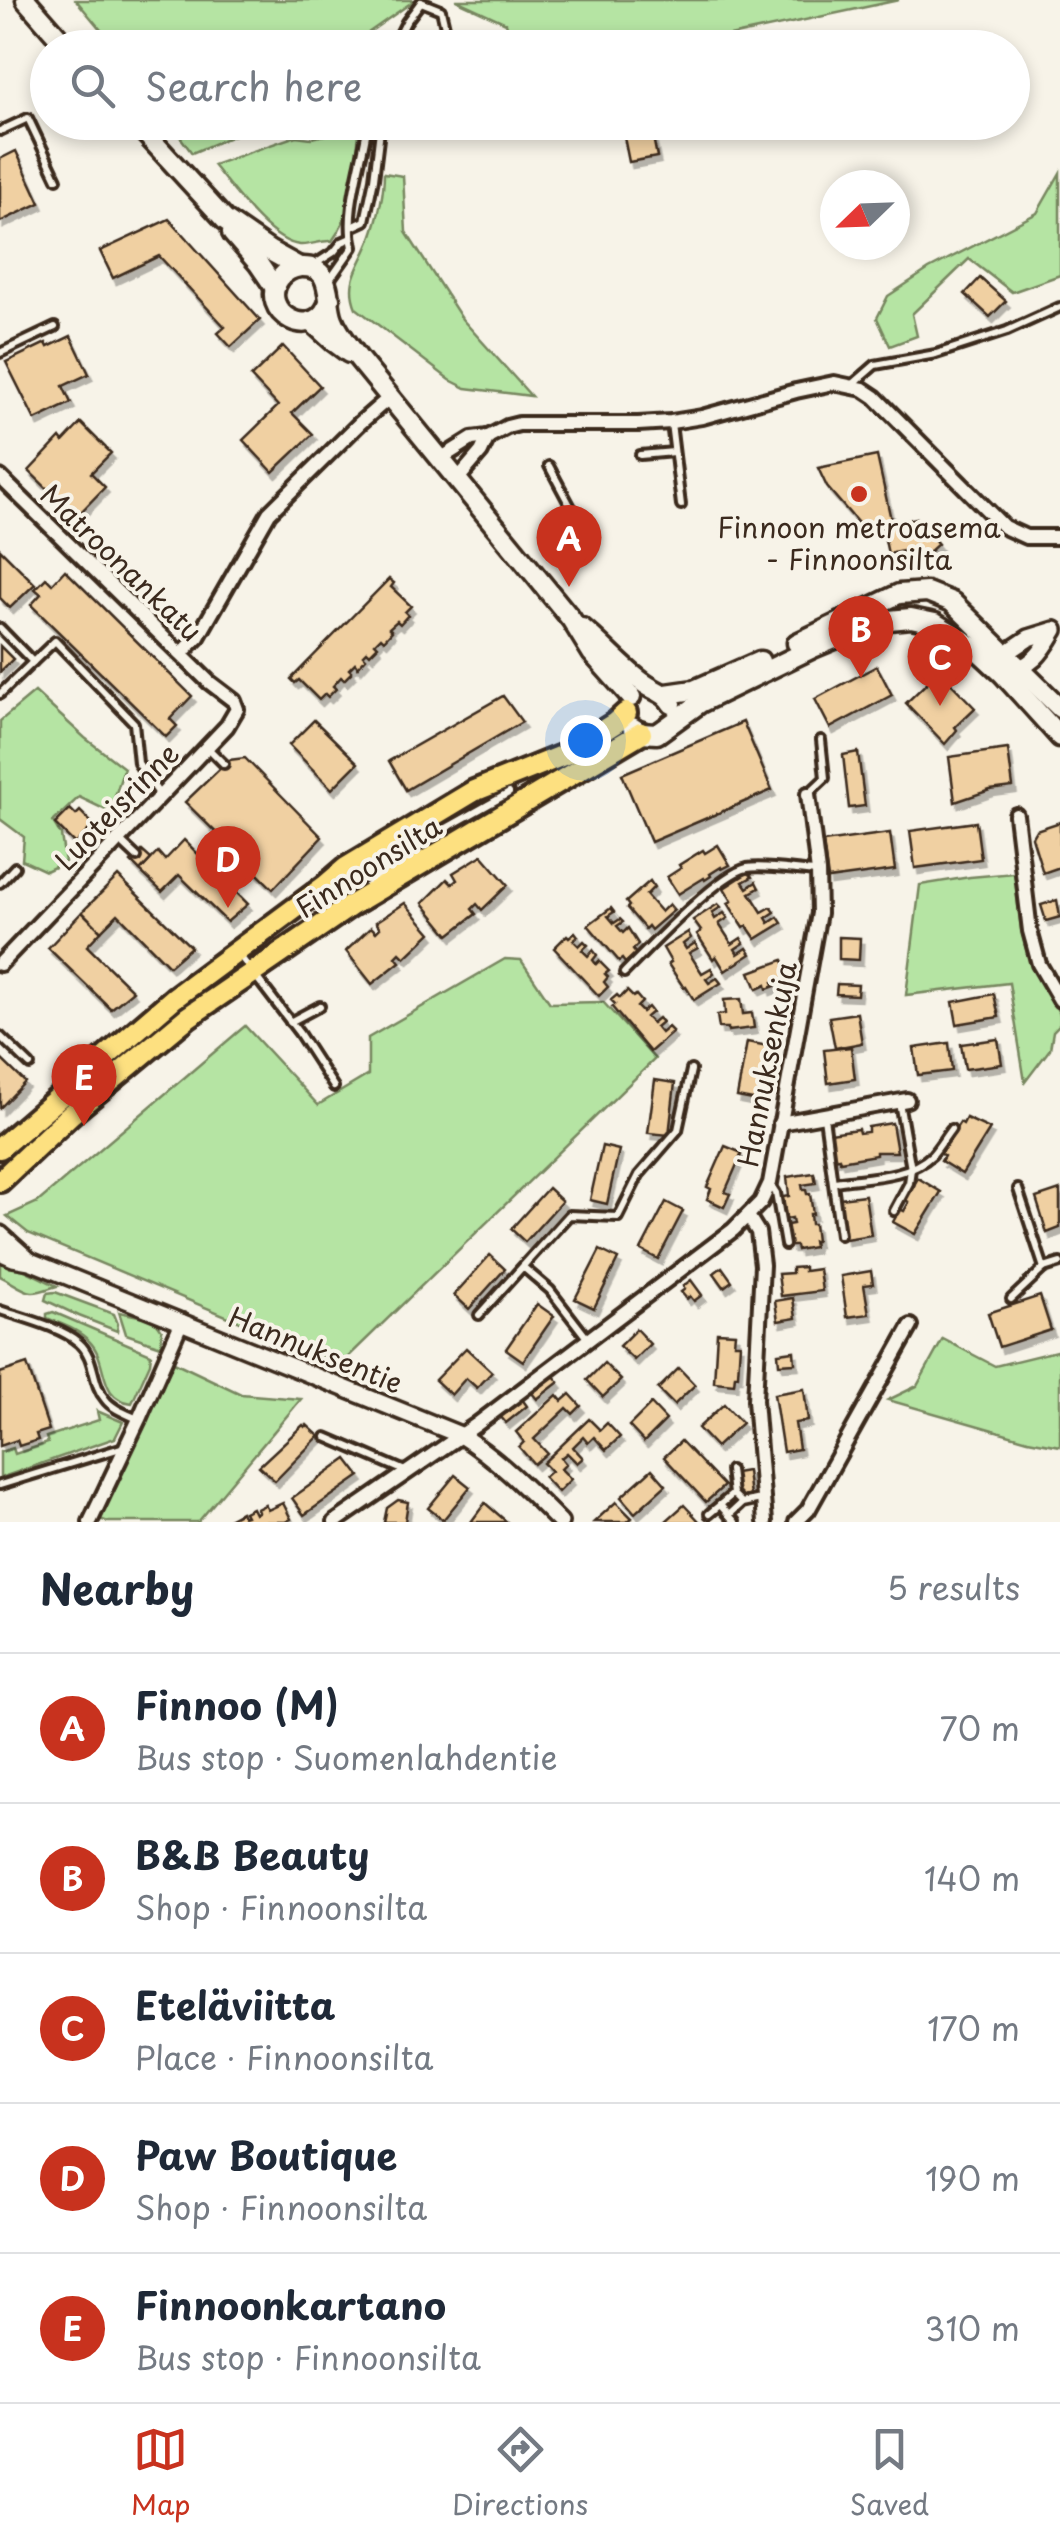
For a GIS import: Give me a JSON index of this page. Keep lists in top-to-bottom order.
{
  "streets": {
    "main road": ["Finnoonsilta"],
    "street": [
      "Matroonankatu",
      "Luoteisrinne",
      "Hannuksenkuja",
      "Hannuksentie"
    ]
  },
  "crossings": [
    ["Matroonankatu", "Luoteisrinne"],
    ["Hannuksenkuja", "Hannuksentie"]
  ],
  "places": ["Finnoon metroasema - Finnoonsilta"],
  "north": "bottom left",
  "page": {
    "search": "Search here",
    "pins": [
      "A",
      "B",
      "C",
      "D",
      "E"
    ],
    "heading": ["Nearby", "5 results"],
    "list": [
      {
        "mark": "A",
        "name": "Finnoo (M)",
        "note": "Bus stop · Suomenlahdentie",
        "value": "70 m"
      },
      {
        "mark": "B",
        "name": "B&B Beauty",
        "note": "Shop · Finnoonsilta",
        "value": "140 m"
      },
      {
        "mark": "C",
        "name": "Eteläviitta",
        "note": "Place · Finnoonsilta",
        "value": "170 m"
      },
      {
        "mark": "D",
        "name": "Paw Boutique",
        "note": "Shop · Finnoonsilta",
        "value": "190 m"
      },
      {
        "mark": "E",
        "name": "Finnoonkartano",
        "note": "Bus stop · Finnoonsilta",
        "value": "310 m"
      }
    ],
    "nav": ["Map", "Directions", "Saved"]
  }
}
